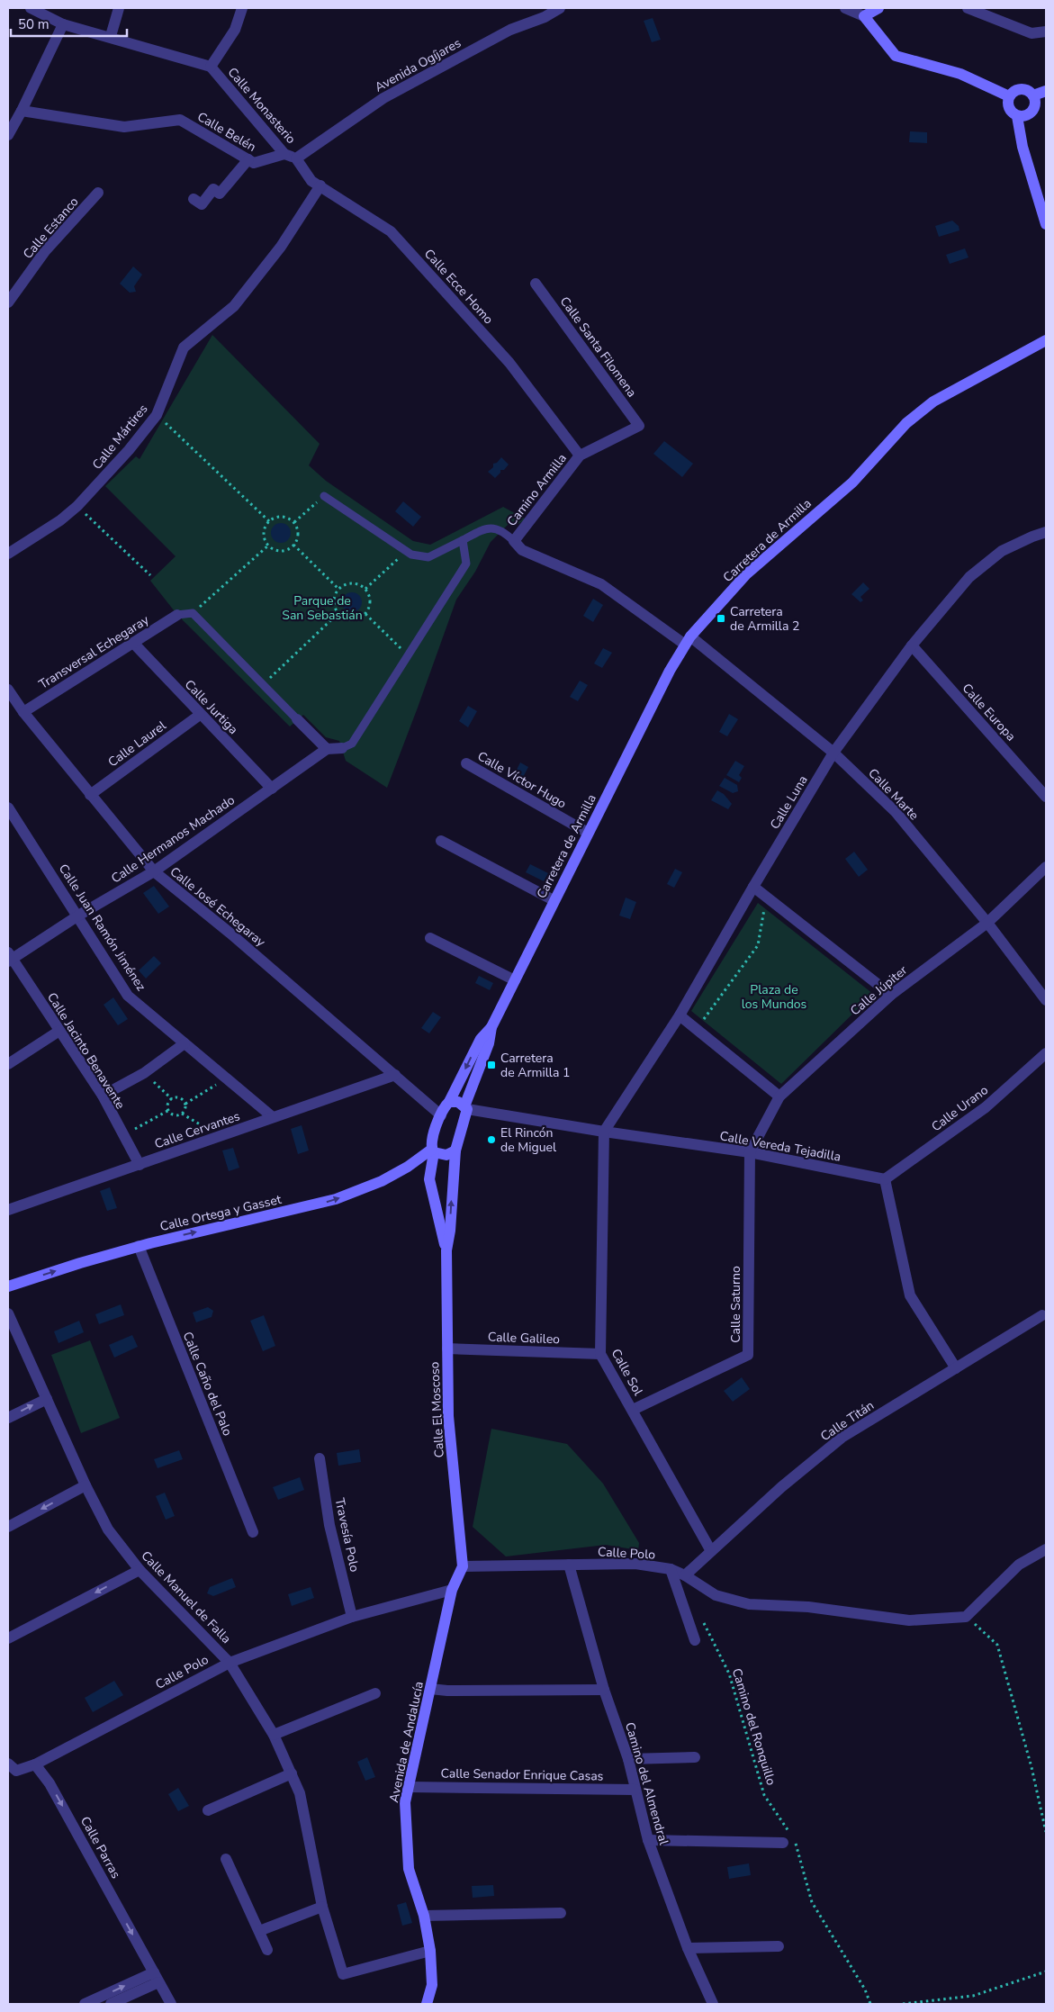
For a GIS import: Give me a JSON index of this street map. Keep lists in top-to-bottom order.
{
  "streets": {
    "street": [
      "Avenida Ogíjares",
      "Calle Monasterio",
      "Calle Belén",
      "Calle Estanco",
      "Calle Ecce Homo",
      "Calle Santa Filomena",
      "Calle Mártires",
      "Camino Armilla",
      "Carretera de Armilla",
      "Transversal Echegaray",
      "Calle Jurtiga",
      "Calle Europa",
      "Calle Laurel",
      "Calle Víctor Hugo",
      "Calle Marte",
      "Calle Luna",
      "Calle Hermanos Machado",
      "Calle José Echegaray",
      "Calle Juan Ramón Jiménez",
      "Calle Júpiter",
      "Calle Jacinto Benavente",
      "Calle Urano",
      "Calle Cervantes",
      "Calle Vereda Tejadilla",
      "Calle Ortega y Gasset",
      "Calle Saturno",
      "Calle Galileo",
      "Calle Sol",
      "Calle Caño del Palo",
      "Calle El Moscoso",
      "Calle Titán",
      "Travesía Polo",
      "Calle Polo",
      "Calle Manuel de Falla",
      "Avenida de Andalucía",
      "Calle Senador Enrique Casas",
      "Camino del Almendral",
      "Calle Parras"
    ],
    "path": ["Camino del Ronquillo"]
  },
  "crossings": [
    ["Avenida Ogíjares", "Calle Monasterio"],
    ["Avenida Ogíjares", "Calle Ecce Homo"],
    ["Calle Monasterio", "Calle Belén"],
    ["Calle Monasterio", "Calle Ecce Homo"],
    ["Calle Ecce Homo", "Calle Mártires"],
    ["Calle Ecce Homo", "Camino Armilla"],
    ["Calle Santa Filomena", "Camino Armilla"],
    ["Camino Armilla", "Carretera de Armilla"],
    ["Camino Armilla", "Calle Marte"],
    ["Carretera de Armilla", "Calle Víctor Hugo"],
    ["Carretera de Armilla", "Calle Marte"],
    ["Carretera de Armilla", "Calle José Echegaray"],
    ["Carretera de Armilla", "Calle Vereda Tejadilla"],
    ["Carretera de Armilla", "Calle El Moscoso"],
    ["Transversal Echegaray", "Calle Jurtiga"],
    ["Transversal Echegaray", "Calle José Echegaray"],
    ["Calle Jurtiga", "Calle Laurel"],
    ["Calle Jurtiga", "Calle Hermanos Machado"],
    ["Calle Europa", "Calle Luna"],
    ["Calle Laurel", "Calle José Echegaray"],
    ["Calle Marte", "Calle Luna"],
    ["Calle Marte", "Calle Júpiter"],
    ["Calle Luna", "Calle Vereda Tejadilla"],
    ["Calle Luna", "Calle Sol"],
    ["Calle Hermanos Machado", "Calle José Echegaray"],
    ["Calle Hermanos Machado", "Calle Juan Ramón Jiménez"],
    ["Calle Hermanos Machado", "Calle Jacinto Benavente"],
    ["Calle José Echegaray", "Calle Cervantes"],
    ["Calle José Echegaray", "Calle El Moscoso"],
    ["Calle Juan Ramón Jiménez", "Calle Cervantes"],
    ["Calle Júpiter", "Calle Vereda Tejadilla"],
    ["Calle Júpiter", "Calle Saturno"],
    ["Calle Jacinto Benavente", "Calle Cervantes"],
    ["Calle Urano", "Calle Vereda Tejadilla"],
    ["Calle Vereda Tejadilla", "Calle Saturno"],
    ["Calle Vereda Tejadilla", "Calle Sol"],
    ["Calle Ortega y Gasset", "Calle Caño del Palo"],
    ["Calle Ortega y Gasset", "Calle El Moscoso"],
    ["Calle Saturno", "Calle Sol"],
    ["Calle Galileo", "Calle Sol"],
    ["Calle Galileo", "Calle El Moscoso"],
    ["Calle Sol", "Calle Titán"],
    ["Calle El Moscoso", "Calle Polo"],
    ["Calle El Moscoso", "Avenida de Andalucía"],
    ["Calle Titán", "Calle Polo"],
    ["Travesía Polo", "Calle Polo"],
    ["Calle Polo", "Calle Manuel de Falla"],
    ["Calle Polo", "Avenida de Andalucía"],
    ["Calle Polo", "Camino del Almendral"],
    ["Calle Polo", "Calle Parras"],
    ["Calle Manuel de Falla", "Avenida de Andalucía"],
    ["Avenida de Andalucía", "Calle Senador Enrique Casas"],
    ["Calle Senador Enrique Casas", "Camino del Almendral"]
  ],
  "one_way": ["Calle Ortega y Gasset", "Calle Parras"],
  "parks": ["Parque de San Sebastián", "Plaza de los Mundos"],
  "places": {
    "transit": ["Carretera de Armilla 2", "Carretera de Armilla 1"],
    "other": ["El Rincón de Miguel"]
  },
  "scale_bar": "50 m"
}
